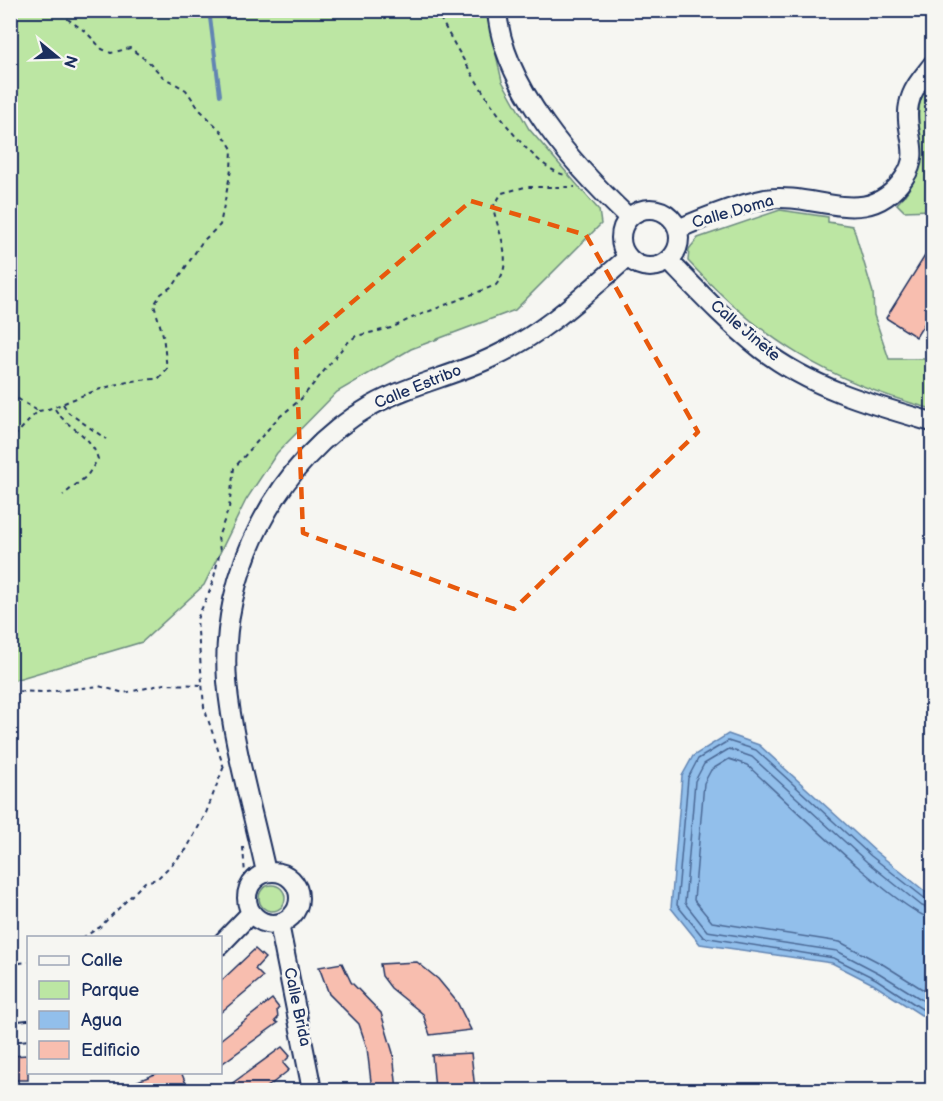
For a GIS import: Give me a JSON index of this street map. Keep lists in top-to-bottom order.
{
  "streets": {
    "street": [
      "Calle Doma",
      "Calle Jinete",
      "Calle Estribo",
      "Calle Brida"
    ]
  },
  "crossings": [
    ["Calle Doma", "Calle Jinete"],
    ["Calle Doma", "Calle Estribo"],
    ["Calle Jinete", "Calle Estribo"],
    ["Calle Estribo", "Calle Brida"]
  ],
  "legend": [
    "Calle",
    "Parque",
    "Agua",
    "Edificio"
  ],
  "north": "right"
}
